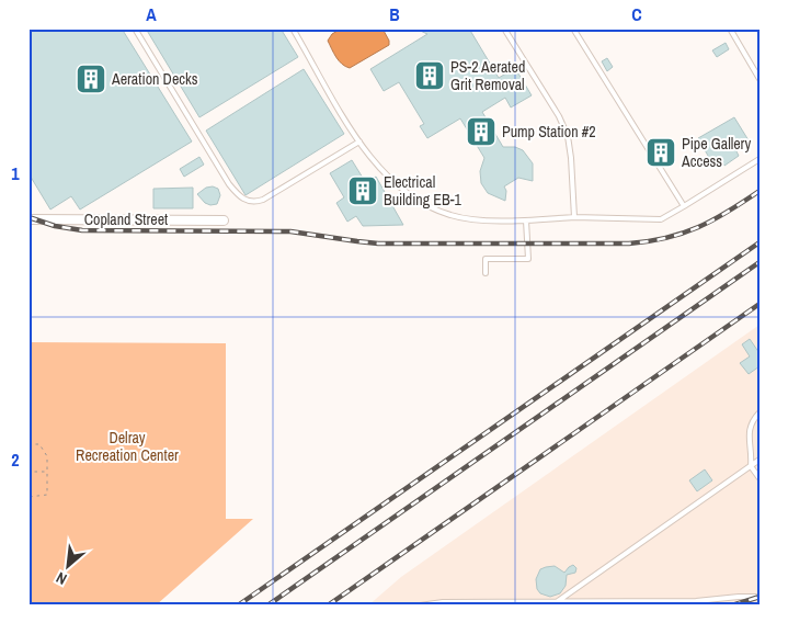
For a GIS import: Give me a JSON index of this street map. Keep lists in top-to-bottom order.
{
  "streets": {
    "street": ["Copland Street"]
  },
  "parks": ["Delray Recreation Center"],
  "places": {
    "building": [
      "PS-2 Aerated Grit Removal",
      "Aeration Decks",
      "Pump Station #2",
      "Pipe Gallery Access",
      "Electrical Building EB-1"
    ]
  },
  "north": "bottom left",
  "grid": {
    "columns": ["A", "B", "C"],
    "rows": ["1", "2"]
  }
}
